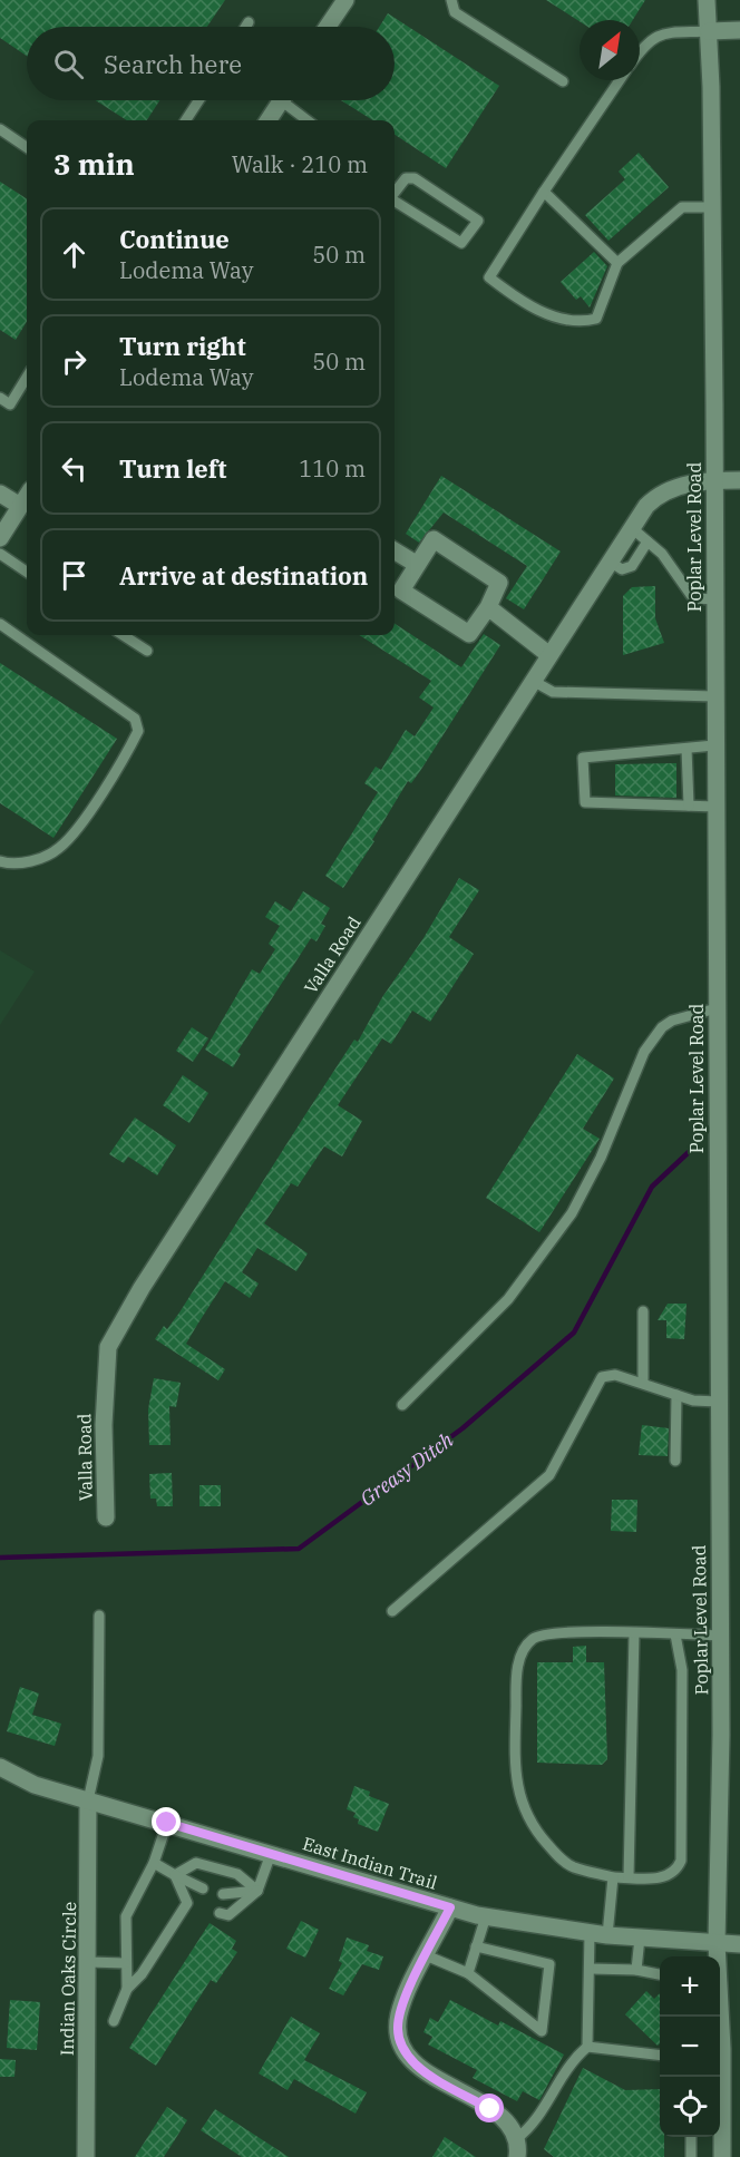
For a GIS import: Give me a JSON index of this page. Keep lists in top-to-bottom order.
{
  "streets": {
    "main road": [
      "Poplar Level Road",
      "Valla Road",
      "East Indian Trail",
      "Indian Oaks Circle"
    ]
  },
  "crossings": [
    ["Poplar Level Road", "Valla Road"],
    ["Poplar Level Road", "East Indian Trail"],
    ["East Indian Trail", "Indian Oaks Circle"]
  ],
  "water": ["Greasy Ditch"],
  "north": "top right",
  "page": {
    "search": "Search here",
    "heading": ["3 min", "Walk · 210 m"],
    "list": [
      ["Continue", "Lodema Way", "50 m"],
      ["Turn right", "Lodema Way", "50 m"],
      ["Turn left", "110 m"],
      "Arrive at destination"
    ],
    "map_buttons": ["+", "−"]
  }
}
